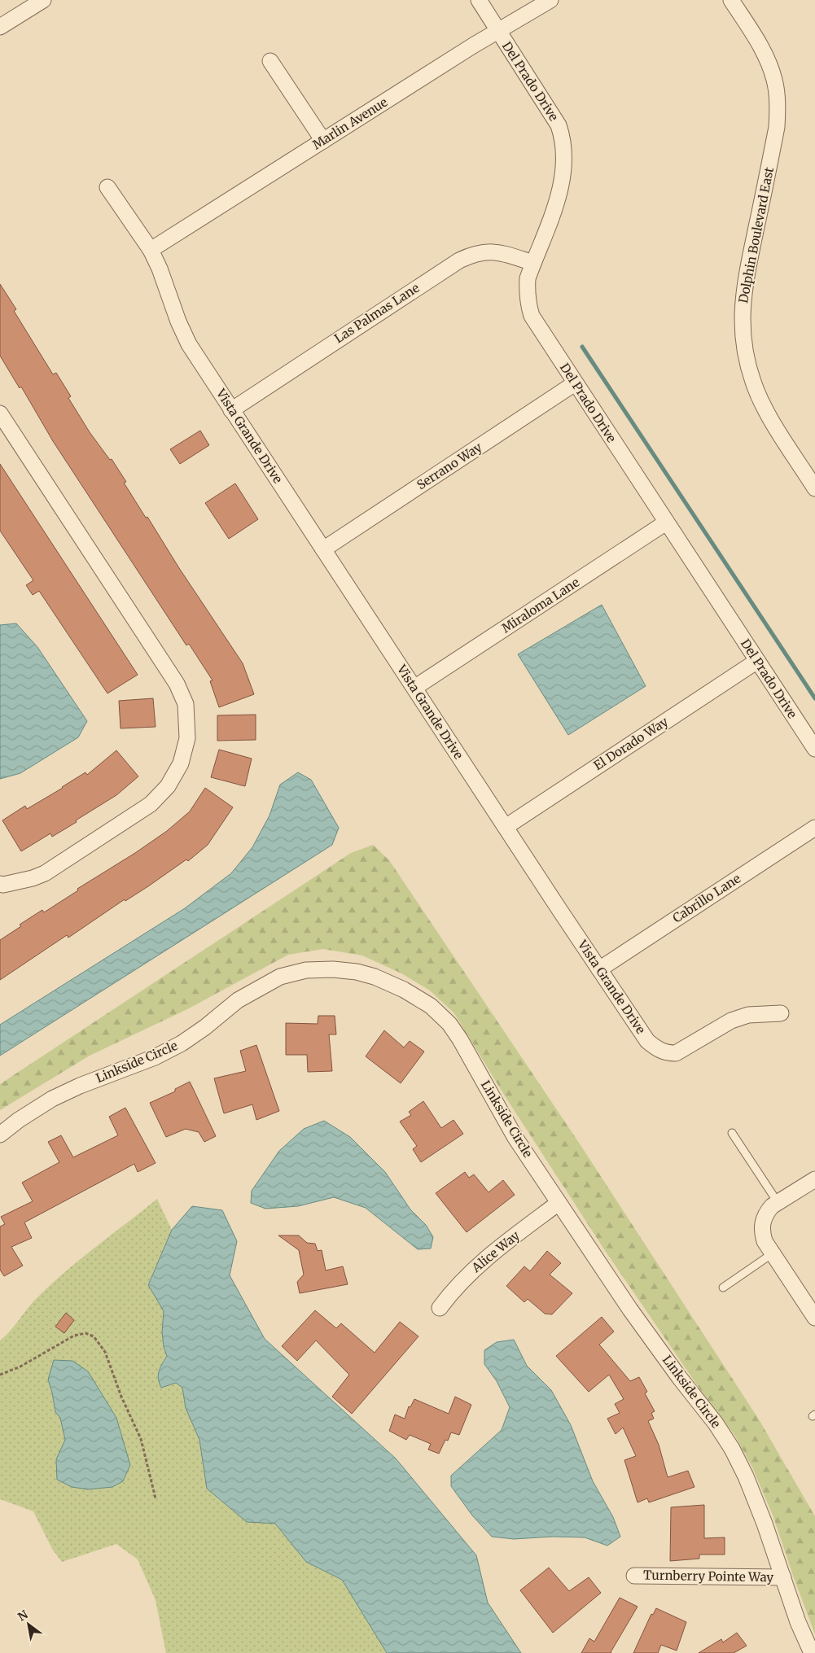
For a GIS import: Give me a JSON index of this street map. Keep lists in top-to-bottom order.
{
  "streets": {
    "street": [
      "Del Prado Drive",
      "Marlin Avenue",
      "Dolphin Boulevard East",
      "Las Palmas Lane",
      "Vista Grande Drive",
      "Serrano Way",
      "Miraloma Lane",
      "El Dorado Way",
      "Cabrillo Lane",
      "Linkside Circle",
      "Alice Way",
      "Turnberry Pointe Way"
    ]
  },
  "crossings": [
    ["Del Prado Drive", "Marlin Avenue"],
    ["Del Prado Drive", "Las Palmas Lane"],
    ["Del Prado Drive", "Serrano Way"],
    ["Del Prado Drive", "Miraloma Lane"],
    ["Del Prado Drive", "El Dorado Way"],
    ["Marlin Avenue", "Vista Grande Drive"],
    ["Las Palmas Lane", "Vista Grande Drive"],
    ["Vista Grande Drive", "Serrano Way"],
    ["Vista Grande Drive", "Miraloma Lane"],
    ["Vista Grande Drive", "El Dorado Way"],
    ["Vista Grande Drive", "Cabrillo Lane"],
    ["Linkside Circle", "Alice Way"],
    ["Linkside Circle", "Turnberry Pointe Way"]
  ],
  "north": "top left"
}
